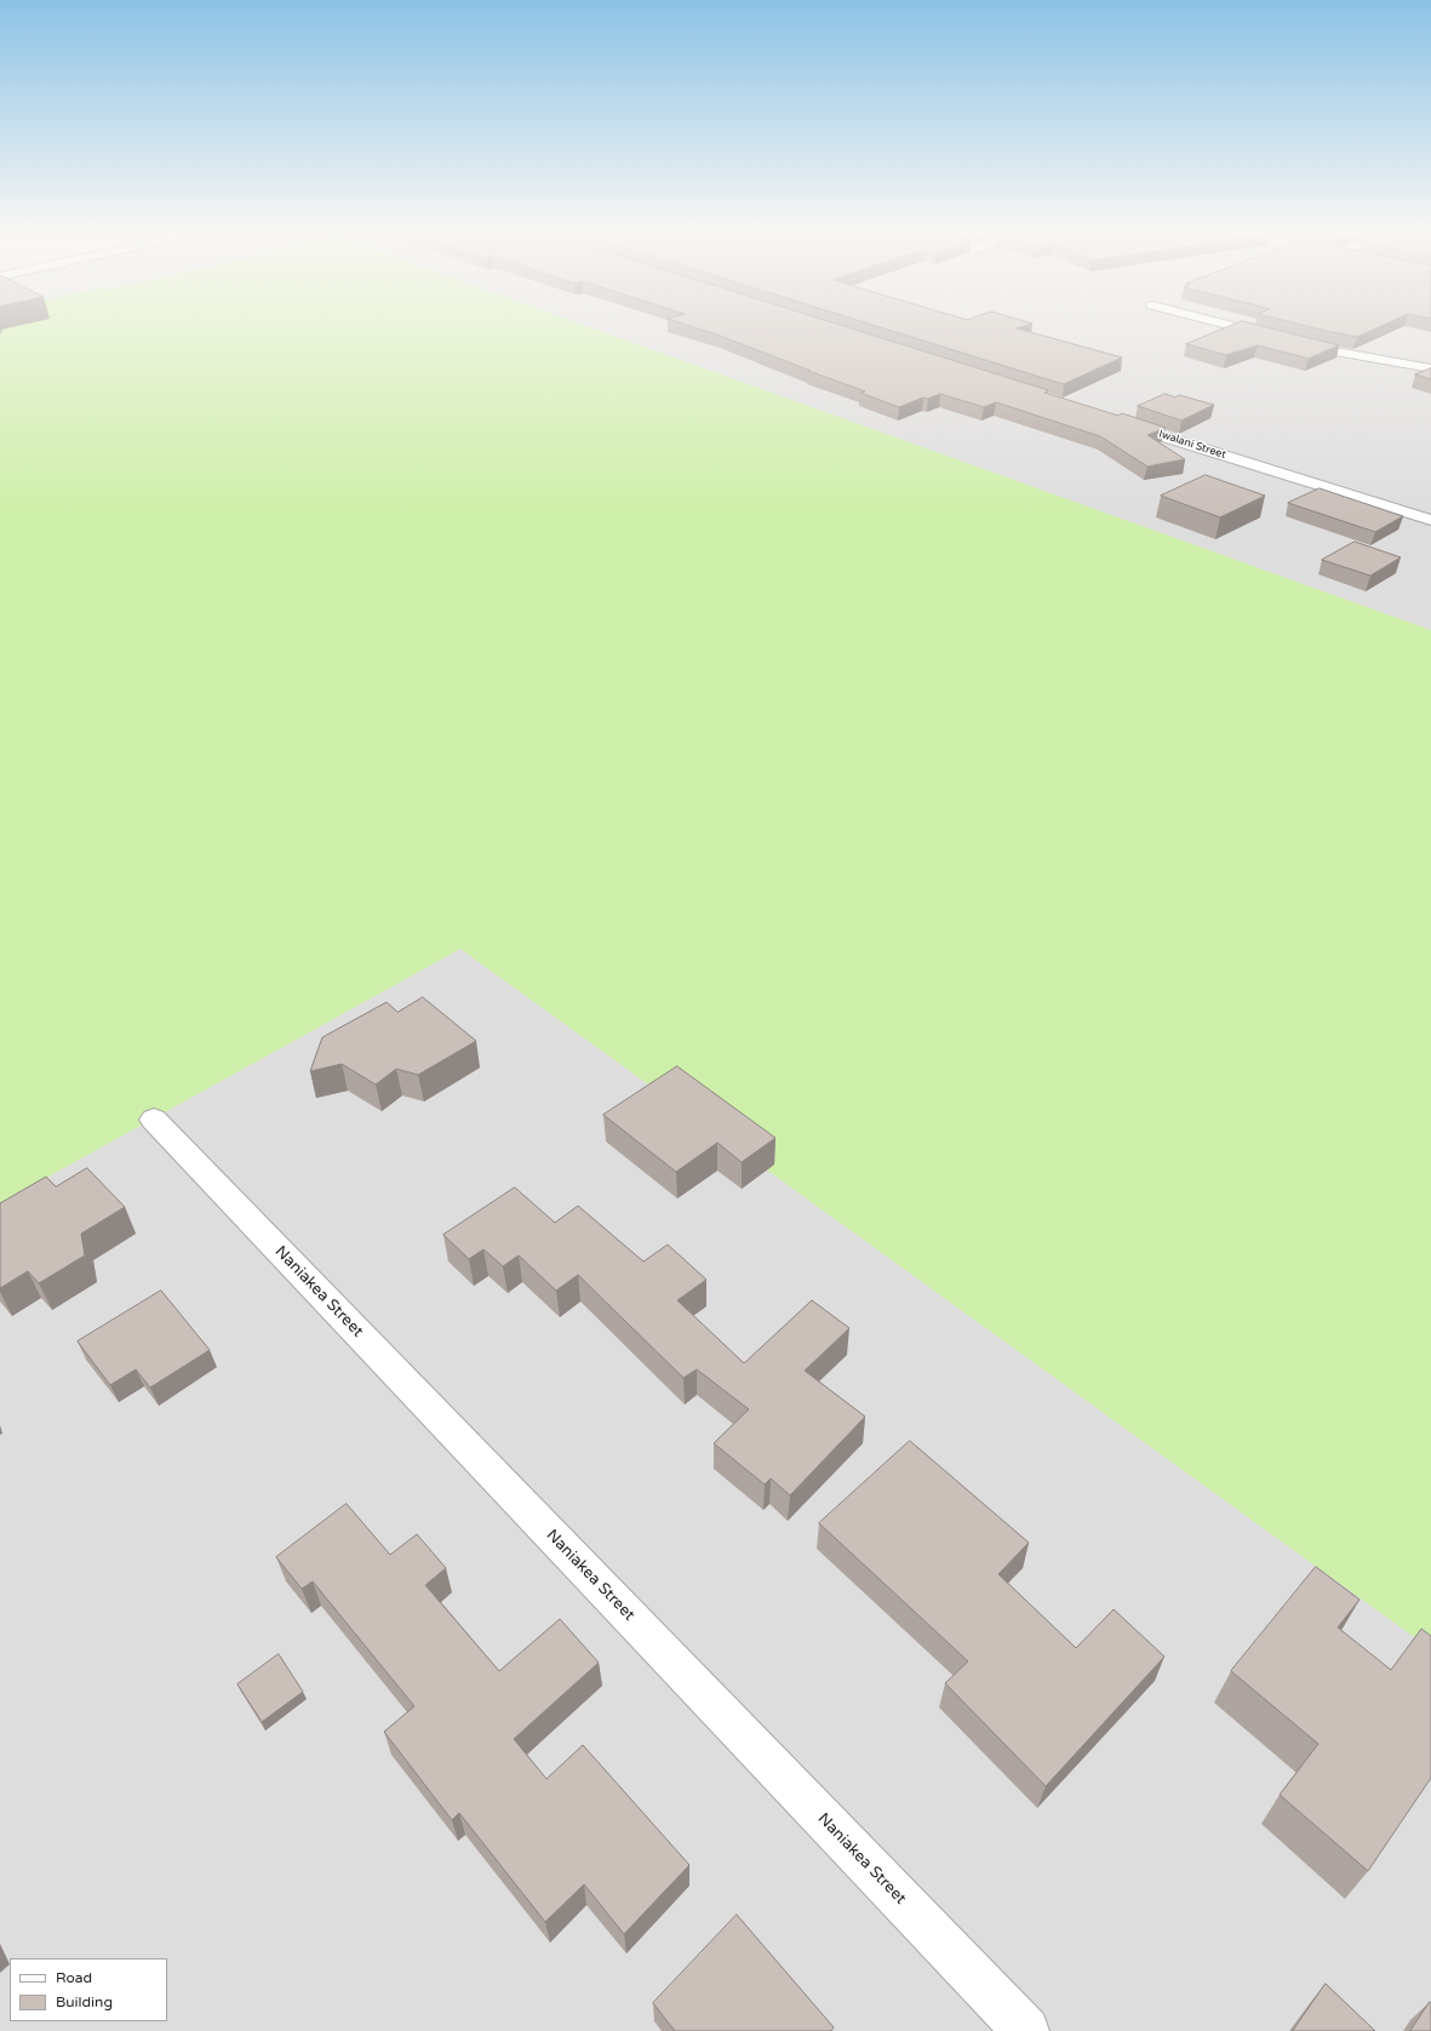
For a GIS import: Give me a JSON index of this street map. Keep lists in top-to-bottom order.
{
  "streets": {
    "street": ["Iwalani Street", "Naniakea Street"]
  },
  "legend": ["Road", "Building"]
}
